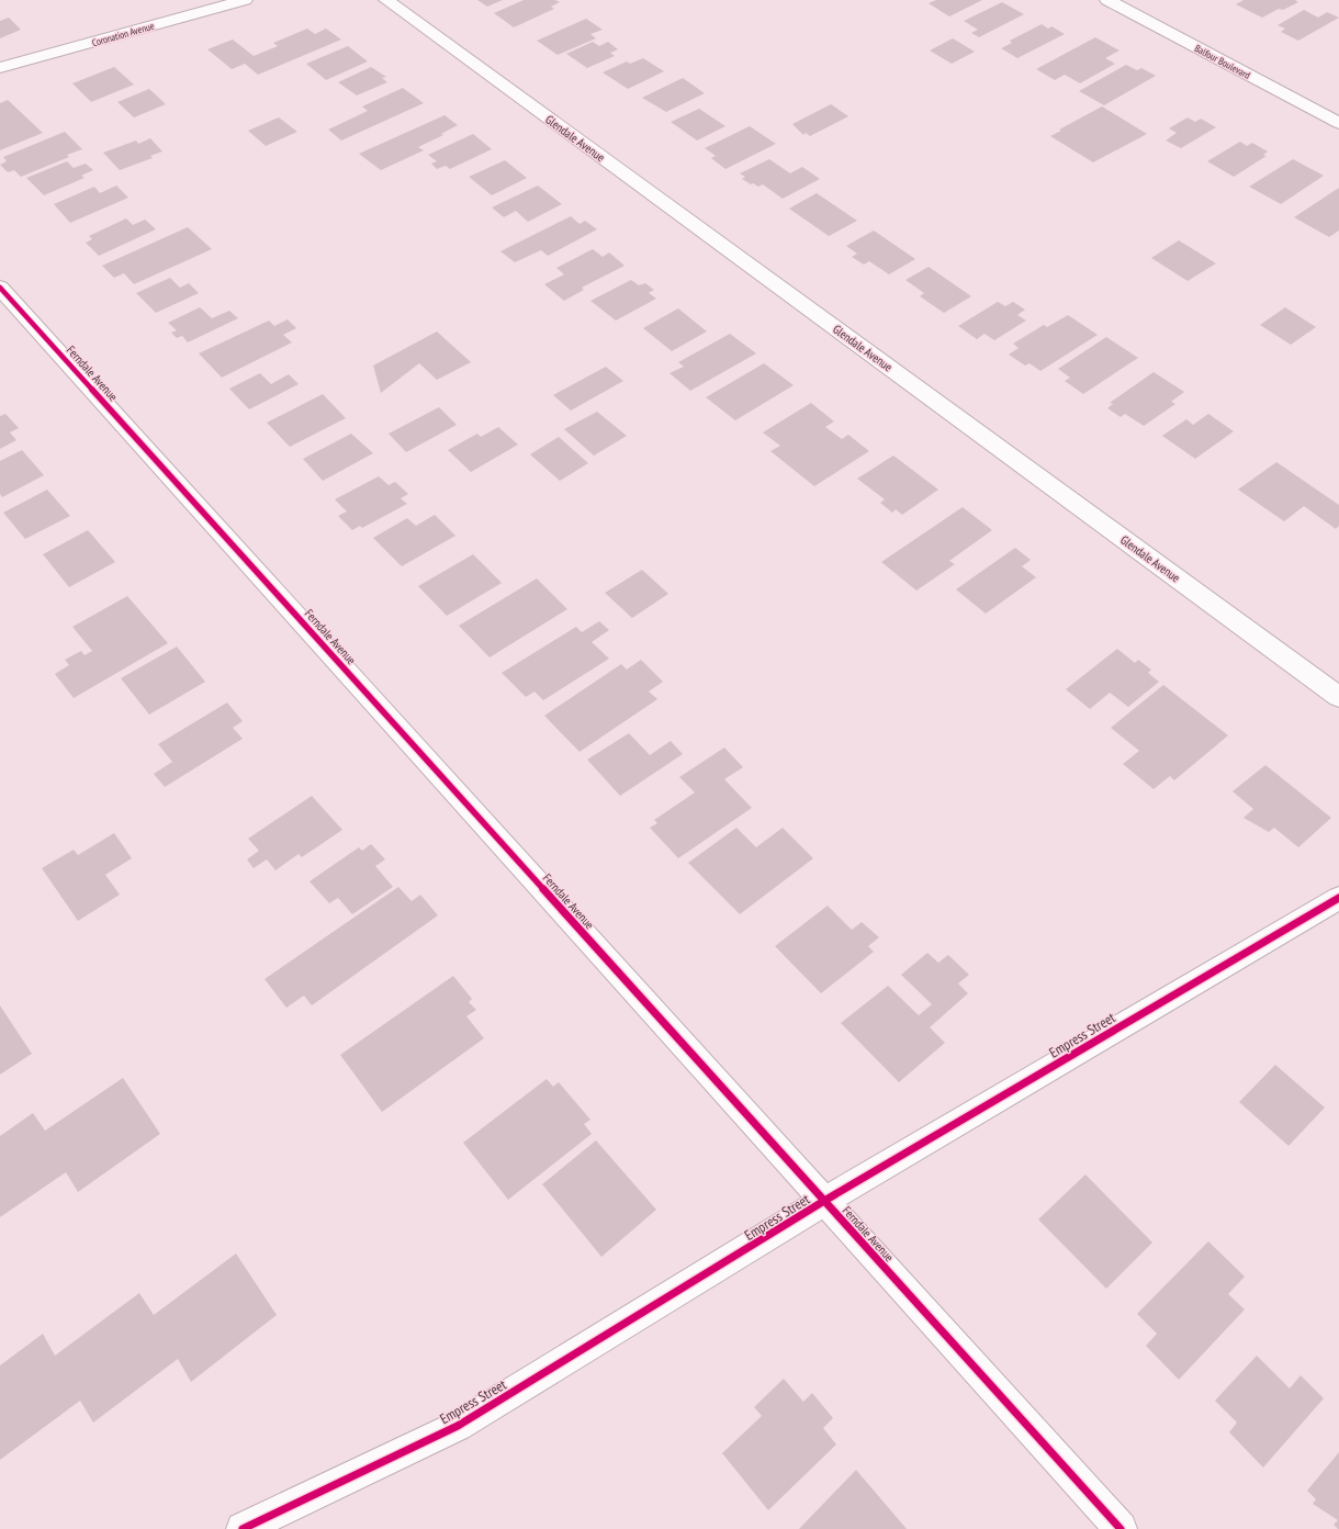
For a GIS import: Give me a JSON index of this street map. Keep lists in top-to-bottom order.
{
  "streets": {
    "street": [
      "Coronation Avenue",
      "Balfour Boulevard",
      "Glendale Avenue",
      "Ferndale Avenue",
      "Empress Street"
    ]
  },
  "crossings": [
    ["Ferndale Avenue", "Empress Street"]
  ]
}
